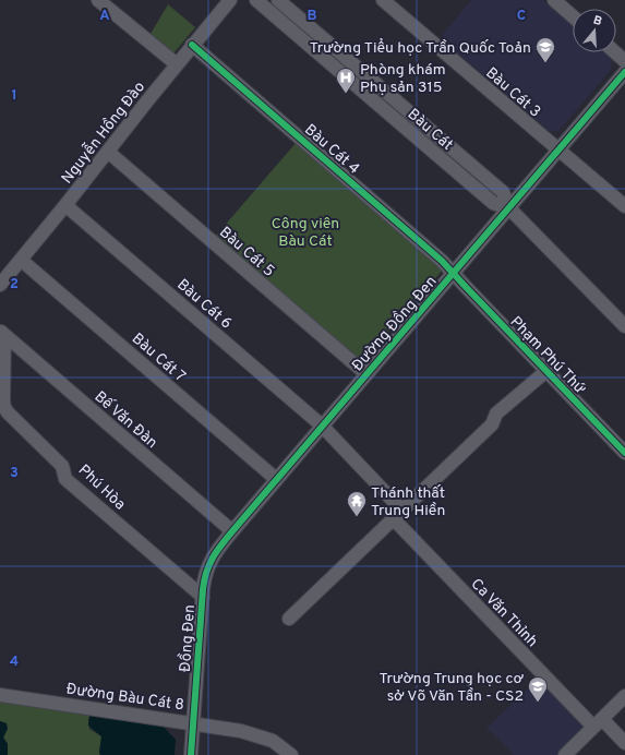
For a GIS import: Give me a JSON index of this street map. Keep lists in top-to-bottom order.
{
  "streets": {
    "street": [
      "Bàu Cát 3",
      "Bàu Cát",
      "Nguyễn Hồng Đào",
      "Bàu Cát 4",
      "Bàu Cát 5",
      "Bàu Cát 6",
      "Đường Đồng Đen",
      "Phạm Phú Thứ",
      "Bàu Cát 7",
      "Bế Văn Đàn",
      "Phú Hòa",
      "Ca Văn Thỉnh",
      "Đồng Đen",
      "Đường Bàu Cát 8"
    ]
  },
  "crossings": [
    ["Bàu Cát 3", "Đường Đồng Đen"],
    ["Bàu Cát", "Đường Đồng Đen"],
    ["Nguyễn Hồng Đào", "Bàu Cát 4"],
    ["Nguyễn Hồng Đào", "Bàu Cát 5"],
    ["Nguyễn Hồng Đào", "Bàu Cát 6"],
    ["Nguyễn Hồng Đào", "Bàu Cát 7"],
    ["Bàu Cát 4", "Đường Đồng Đen"],
    ["Bàu Cát 4", "Phạm Phú Thứ"],
    ["Bàu Cát 5", "Đường Đồng Đen"],
    ["Bàu Cát 6", "Đường Đồng Đen"],
    ["Bàu Cát 6", "Ca Văn Thỉnh"],
    ["Đường Đồng Đen", "Phạm Phú Thứ"],
    ["Đường Đồng Đen", "Bàu Cát 7"],
    ["Đường Đồng Đen", "Bế Văn Đàn"],
    ["Đường Đồng Đen", "Đồng Đen"],
    ["Bế Văn Đàn", "Phú Hòa"],
    ["Bế Văn Đàn", "Đồng Đen"],
    ["Phú Hòa", "Đồng Đen"],
    ["Đồng Đen", "Đường Bàu Cát 8"]
  ],
  "parks": ["Công viên Bàu Cát"],
  "places": {
    "school or university": ["Trường Tiểu học Trần Quốc Toản", "Trường Trung học cơ sở Võ Văn Tần - CS2"],
    "hospital": ["Phòng khám Phụ sản 315"],
    "temple": ["Thánh thất Trung Hiền"]
  },
  "north": "top",
  "grid": {
    "columns": ["A", "B", "C"],
    "rows": [
      "1",
      "2",
      "3",
      "4"
    ]
  }
}
